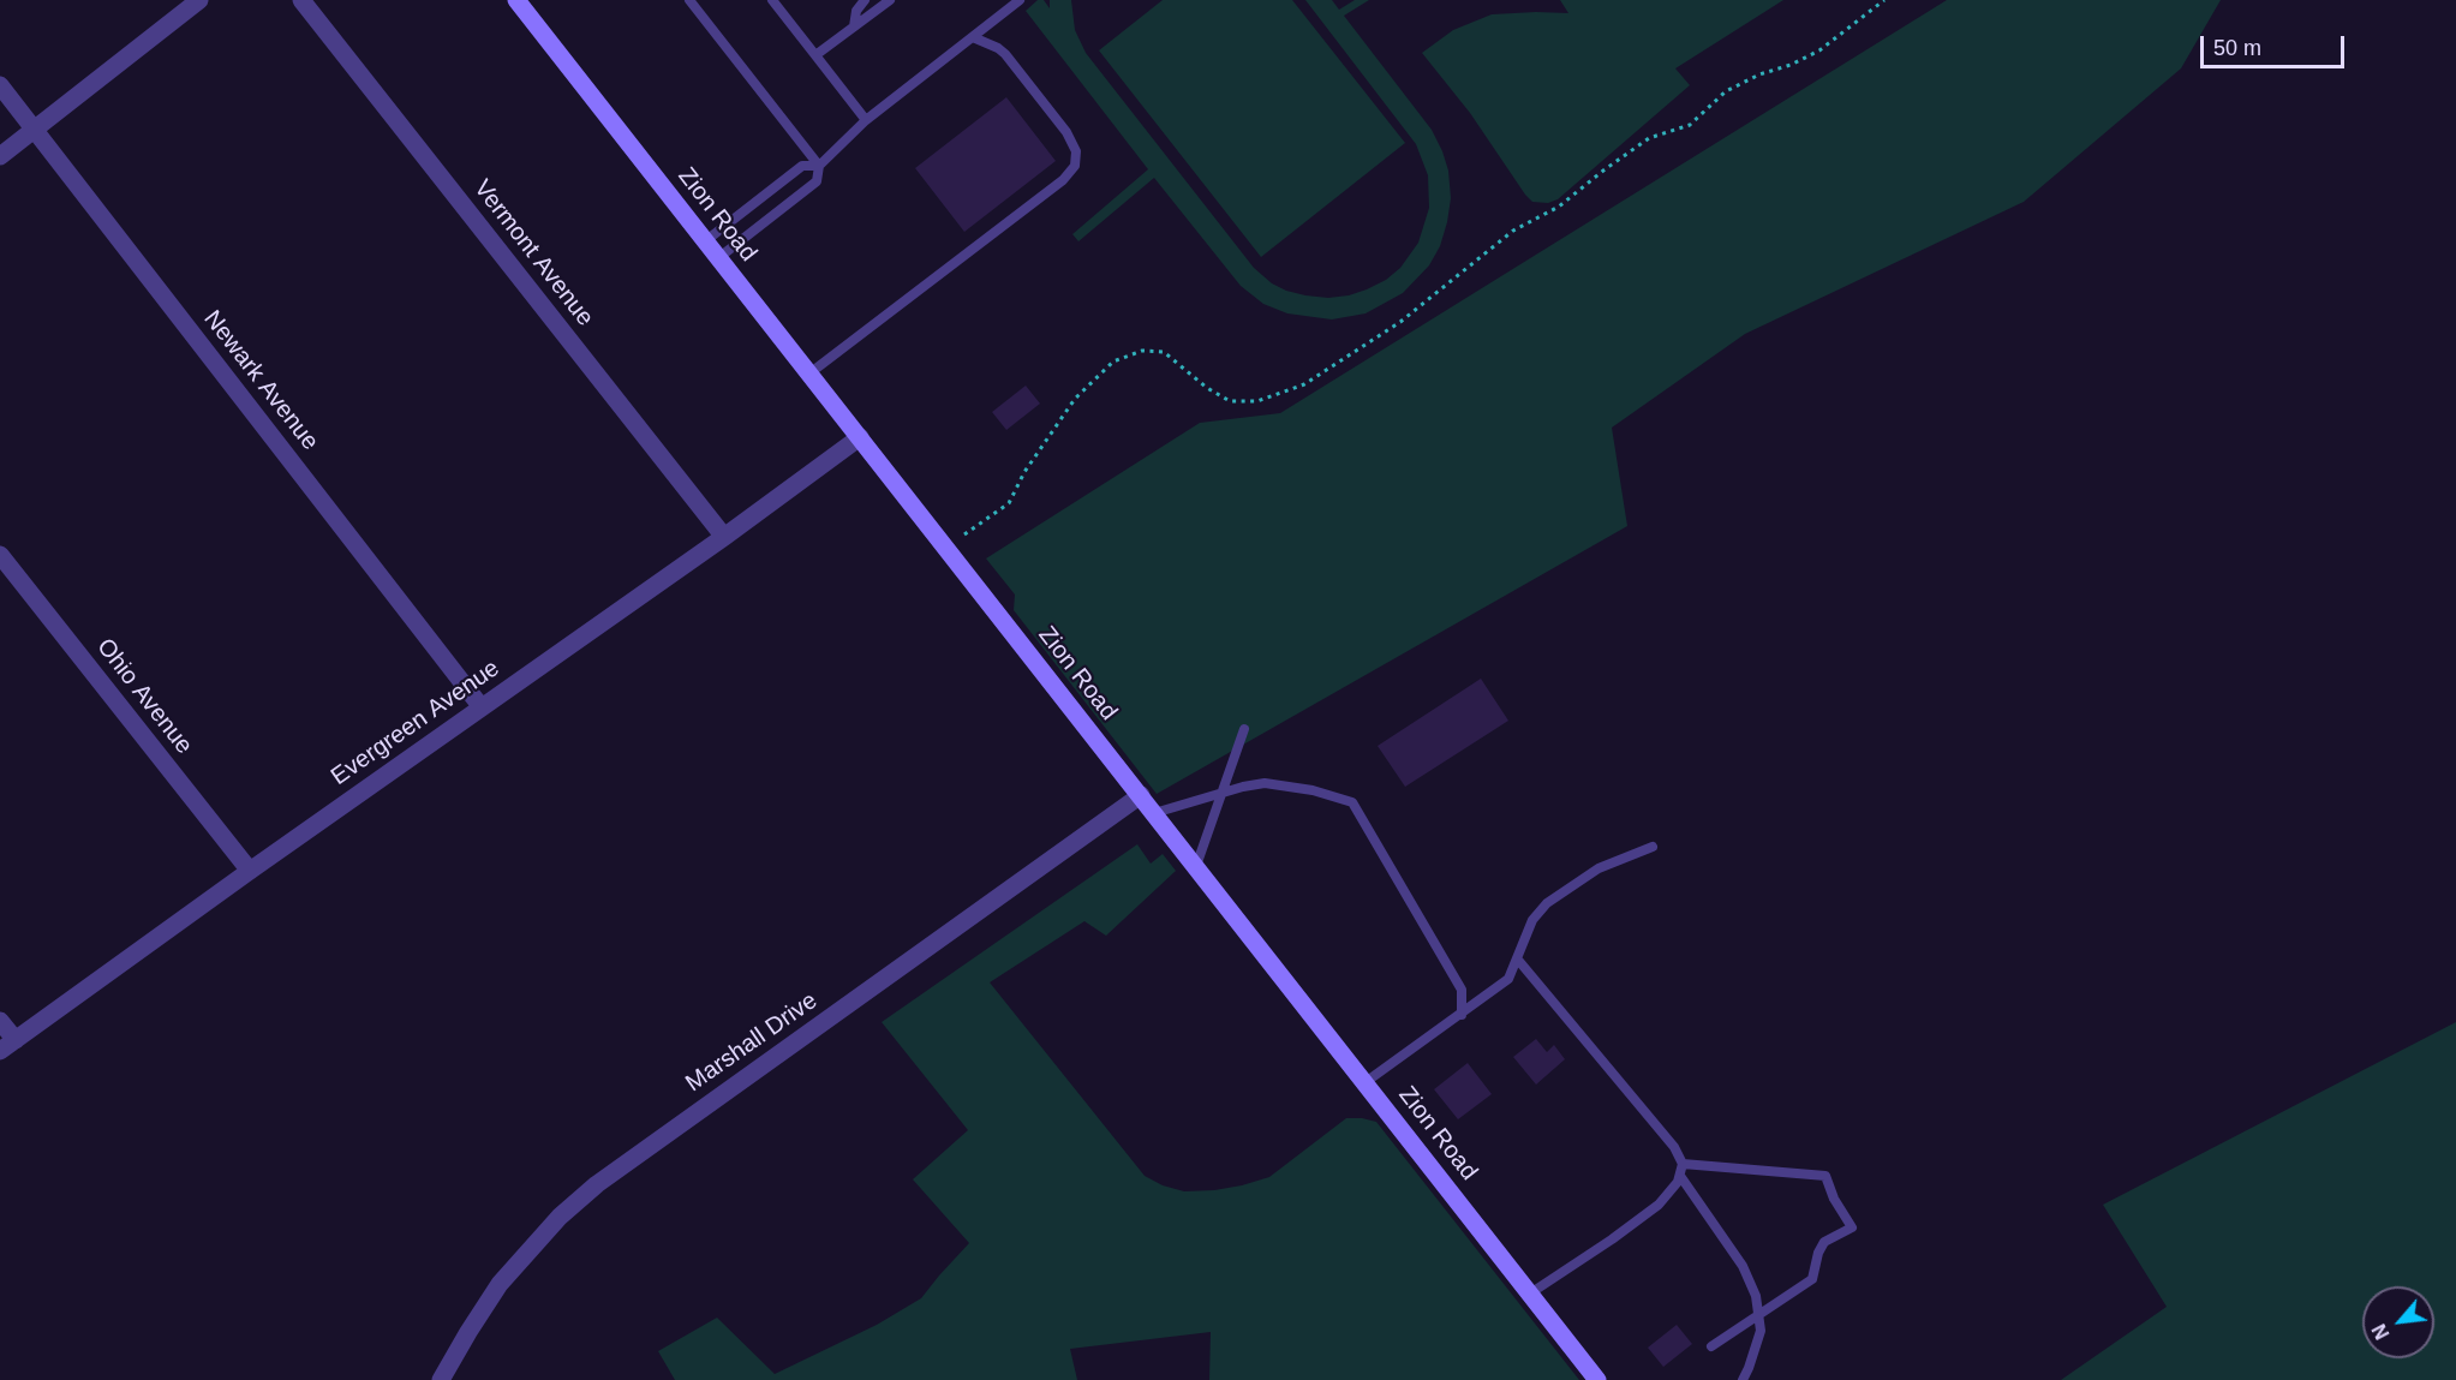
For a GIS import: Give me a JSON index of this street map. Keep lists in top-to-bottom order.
{
  "streets": {
    "street": [
      "Zion Road",
      "Vermont Avenue",
      "Newark Avenue",
      "Ohio Avenue",
      "Evergreen Avenue",
      "Marshall Drive"
    ]
  },
  "crossings": [
    ["Zion Road", "Evergreen Avenue"],
    ["Zion Road", "Marshall Drive"],
    ["Vermont Avenue", "Evergreen Avenue"],
    ["Newark Avenue", "Evergreen Avenue"],
    ["Ohio Avenue", "Evergreen Avenue"]
  ],
  "scale_bar": "50 m",
  "north": "bottom left"
}
